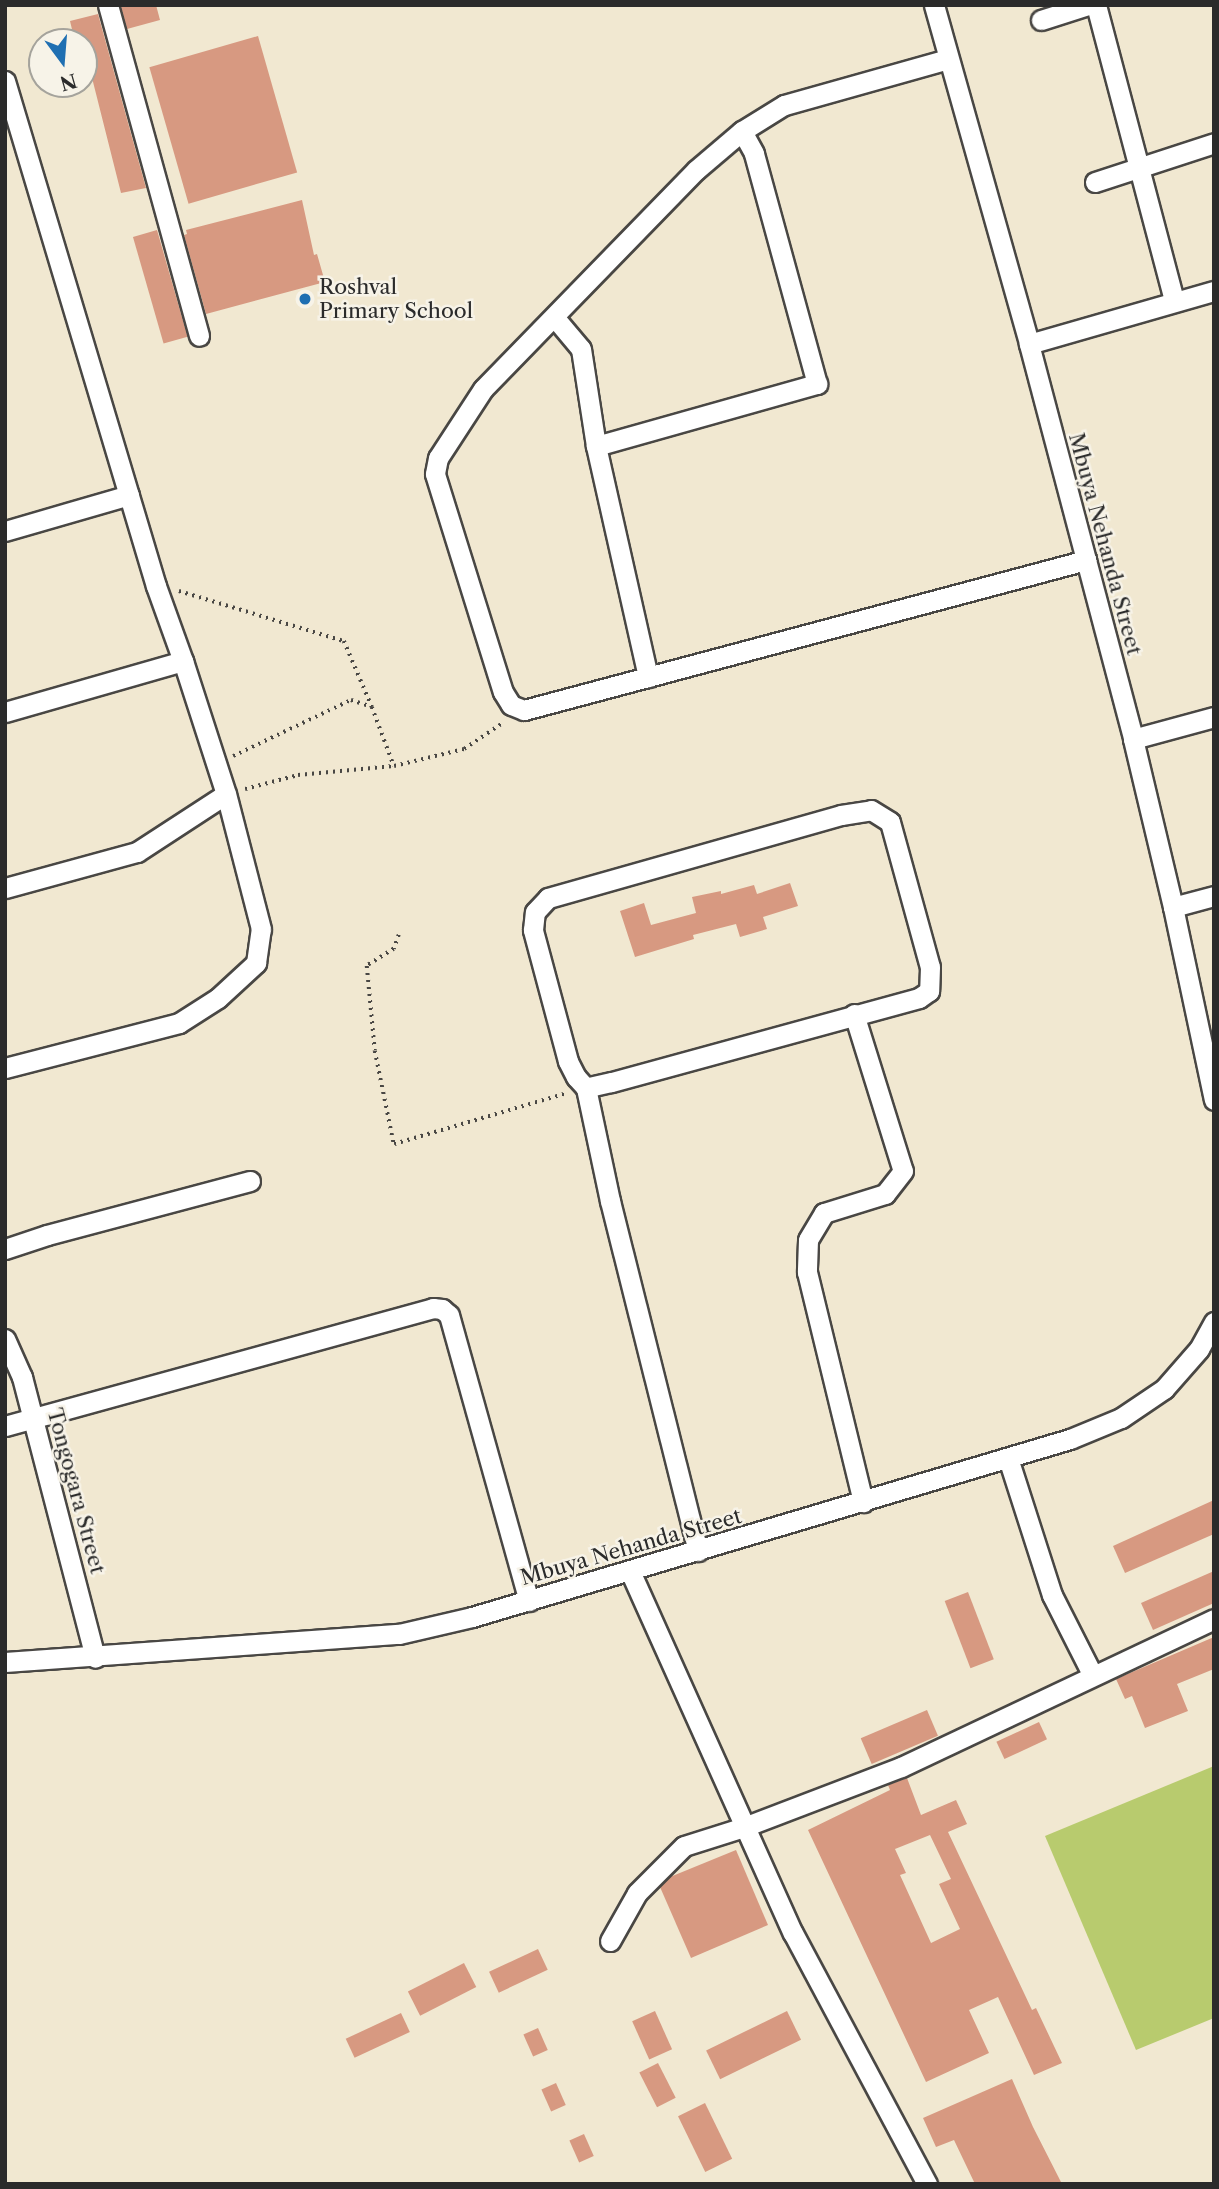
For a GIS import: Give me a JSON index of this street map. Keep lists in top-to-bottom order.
{
  "streets": {
    "street": ["Mbuya Nehanda Street", "Tongogara Street"]
  },
  "crossings": [
    ["Mbuya Nehanda Street", "Tongogara Street"]
  ],
  "places": ["Roshval Primary School"],
  "north": "bottom"
}
